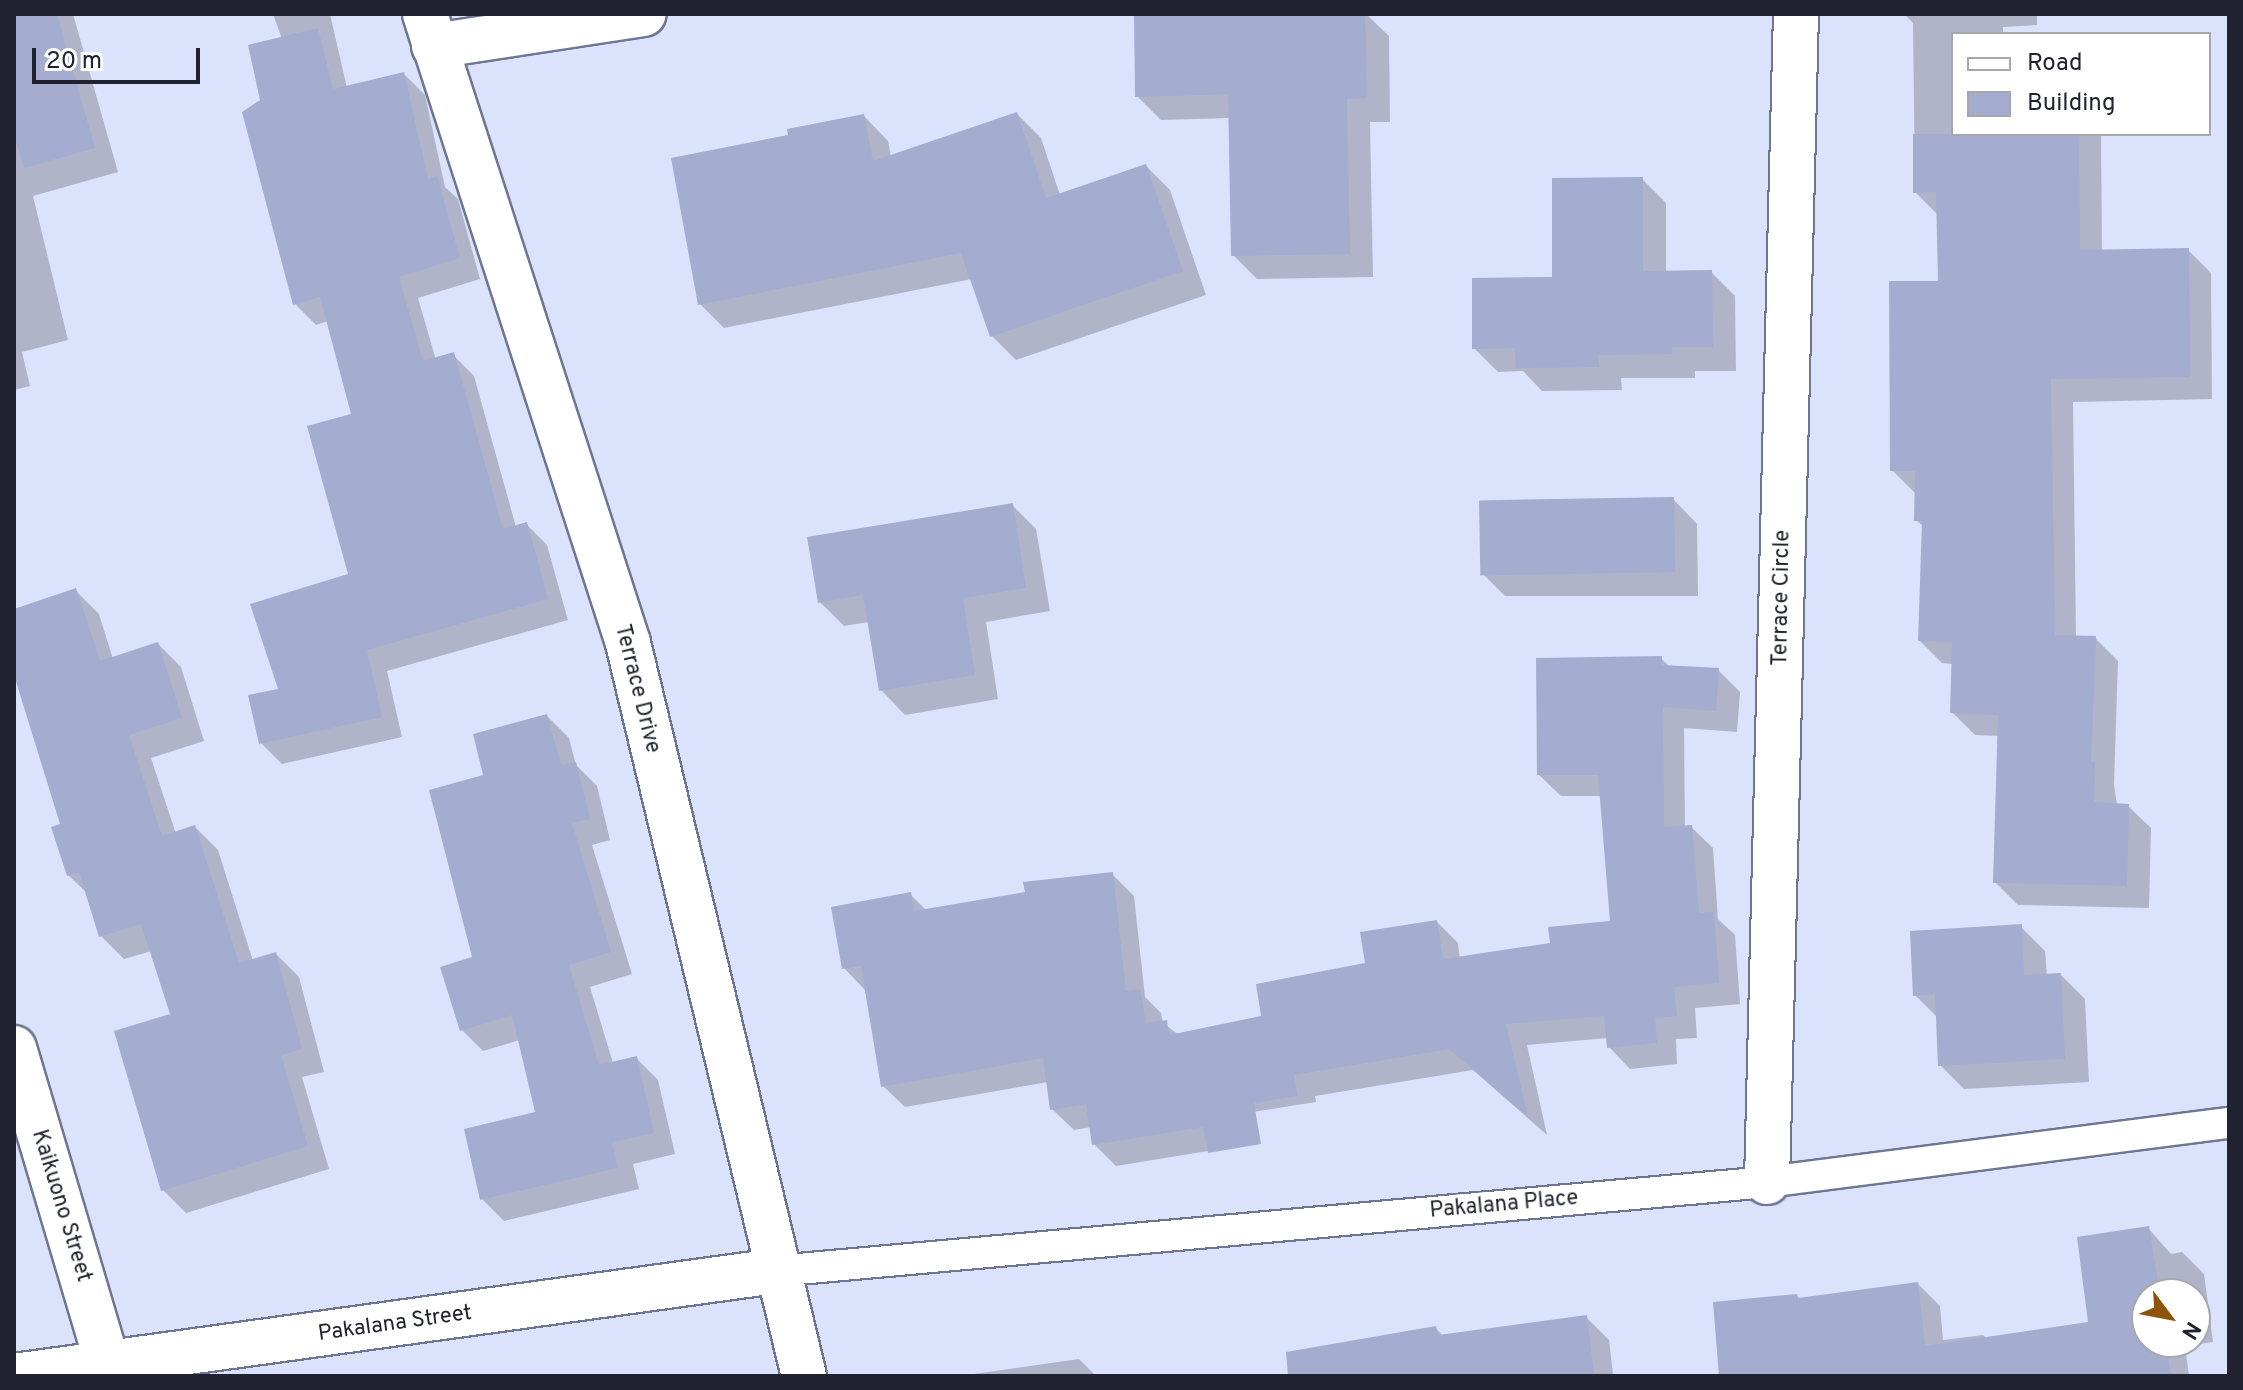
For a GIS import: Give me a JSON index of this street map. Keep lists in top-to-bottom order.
{
  "streets": {
    "street": [
      "Terrace Circle",
      "Terrace Drive",
      "Kaikuono Street",
      "Pakalana Street"
    ],
    "lane": ["Pakalana Place"]
  },
  "crossings": [
    ["Terrace Circle", "Pakalana Place"],
    ["Terrace Drive", "Pakalana Place"],
    ["Terrace Drive", "Pakalana Street"],
    ["Pakalana Place", "Pakalana Street"],
    ["Kaikuono Street", "Pakalana Street"]
  ],
  "legend": ["Road", "Building"],
  "scale_bar": "20 m",
  "north": "bottom right"
}
